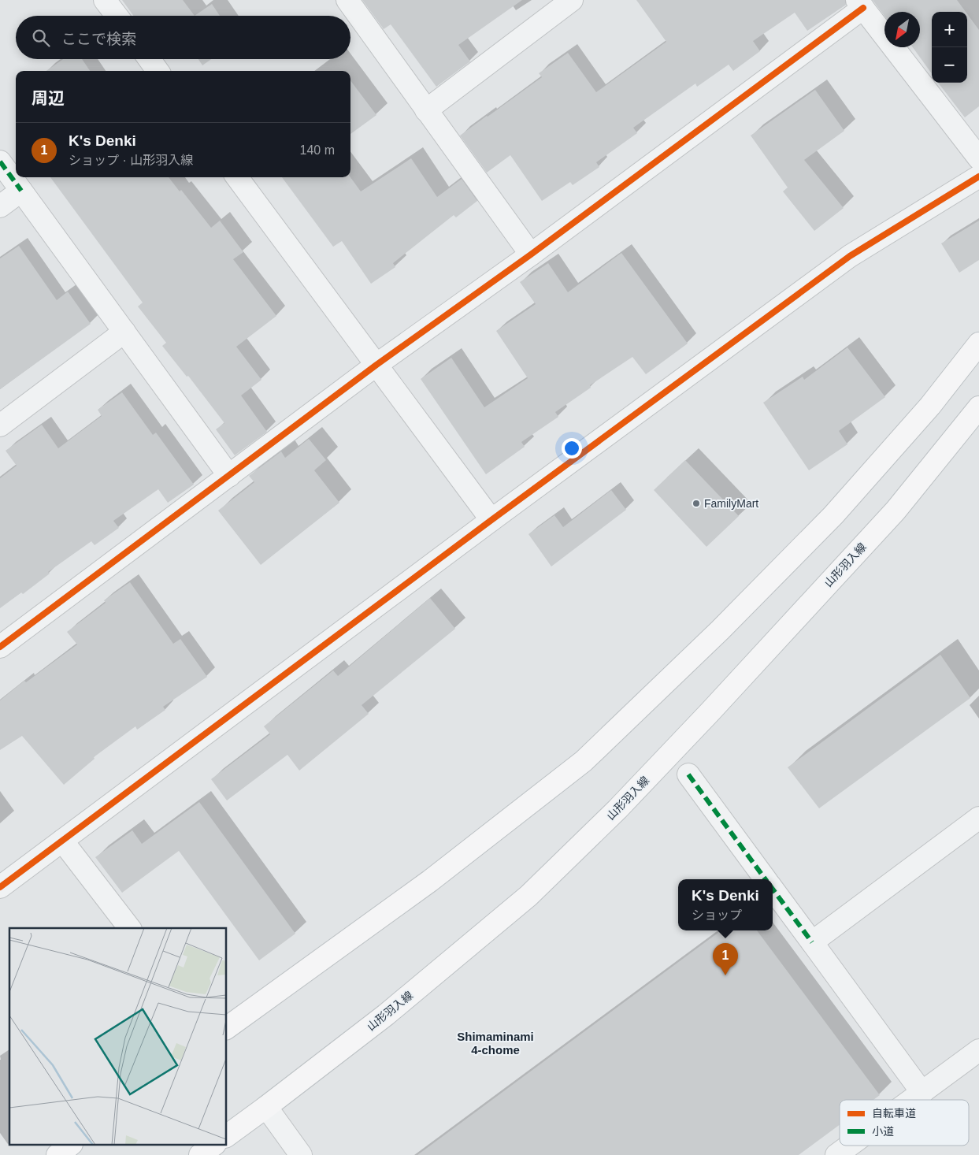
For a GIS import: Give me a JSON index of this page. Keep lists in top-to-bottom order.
{
  "streets": {
    "main road": ["山形羽入線"]
  },
  "districts": ["Shimaminami 4-chome"],
  "places": ["FamilyMart"],
  "legend": ["自転車道", "小道"],
  "north": "bottom left",
  "page": {
    "map_buttons": ["+", "−"],
    "search": "ここで検索",
    "heading": "周辺",
    "list": [
      {
        "mark": "1",
        "name": "K's Denki",
        "note": "ショップ · 山形羽入線",
        "value": "140 m"
      }
    ],
    "popup": ["K's Denki", "ショップ"],
    "pins": "1"
  }
}
